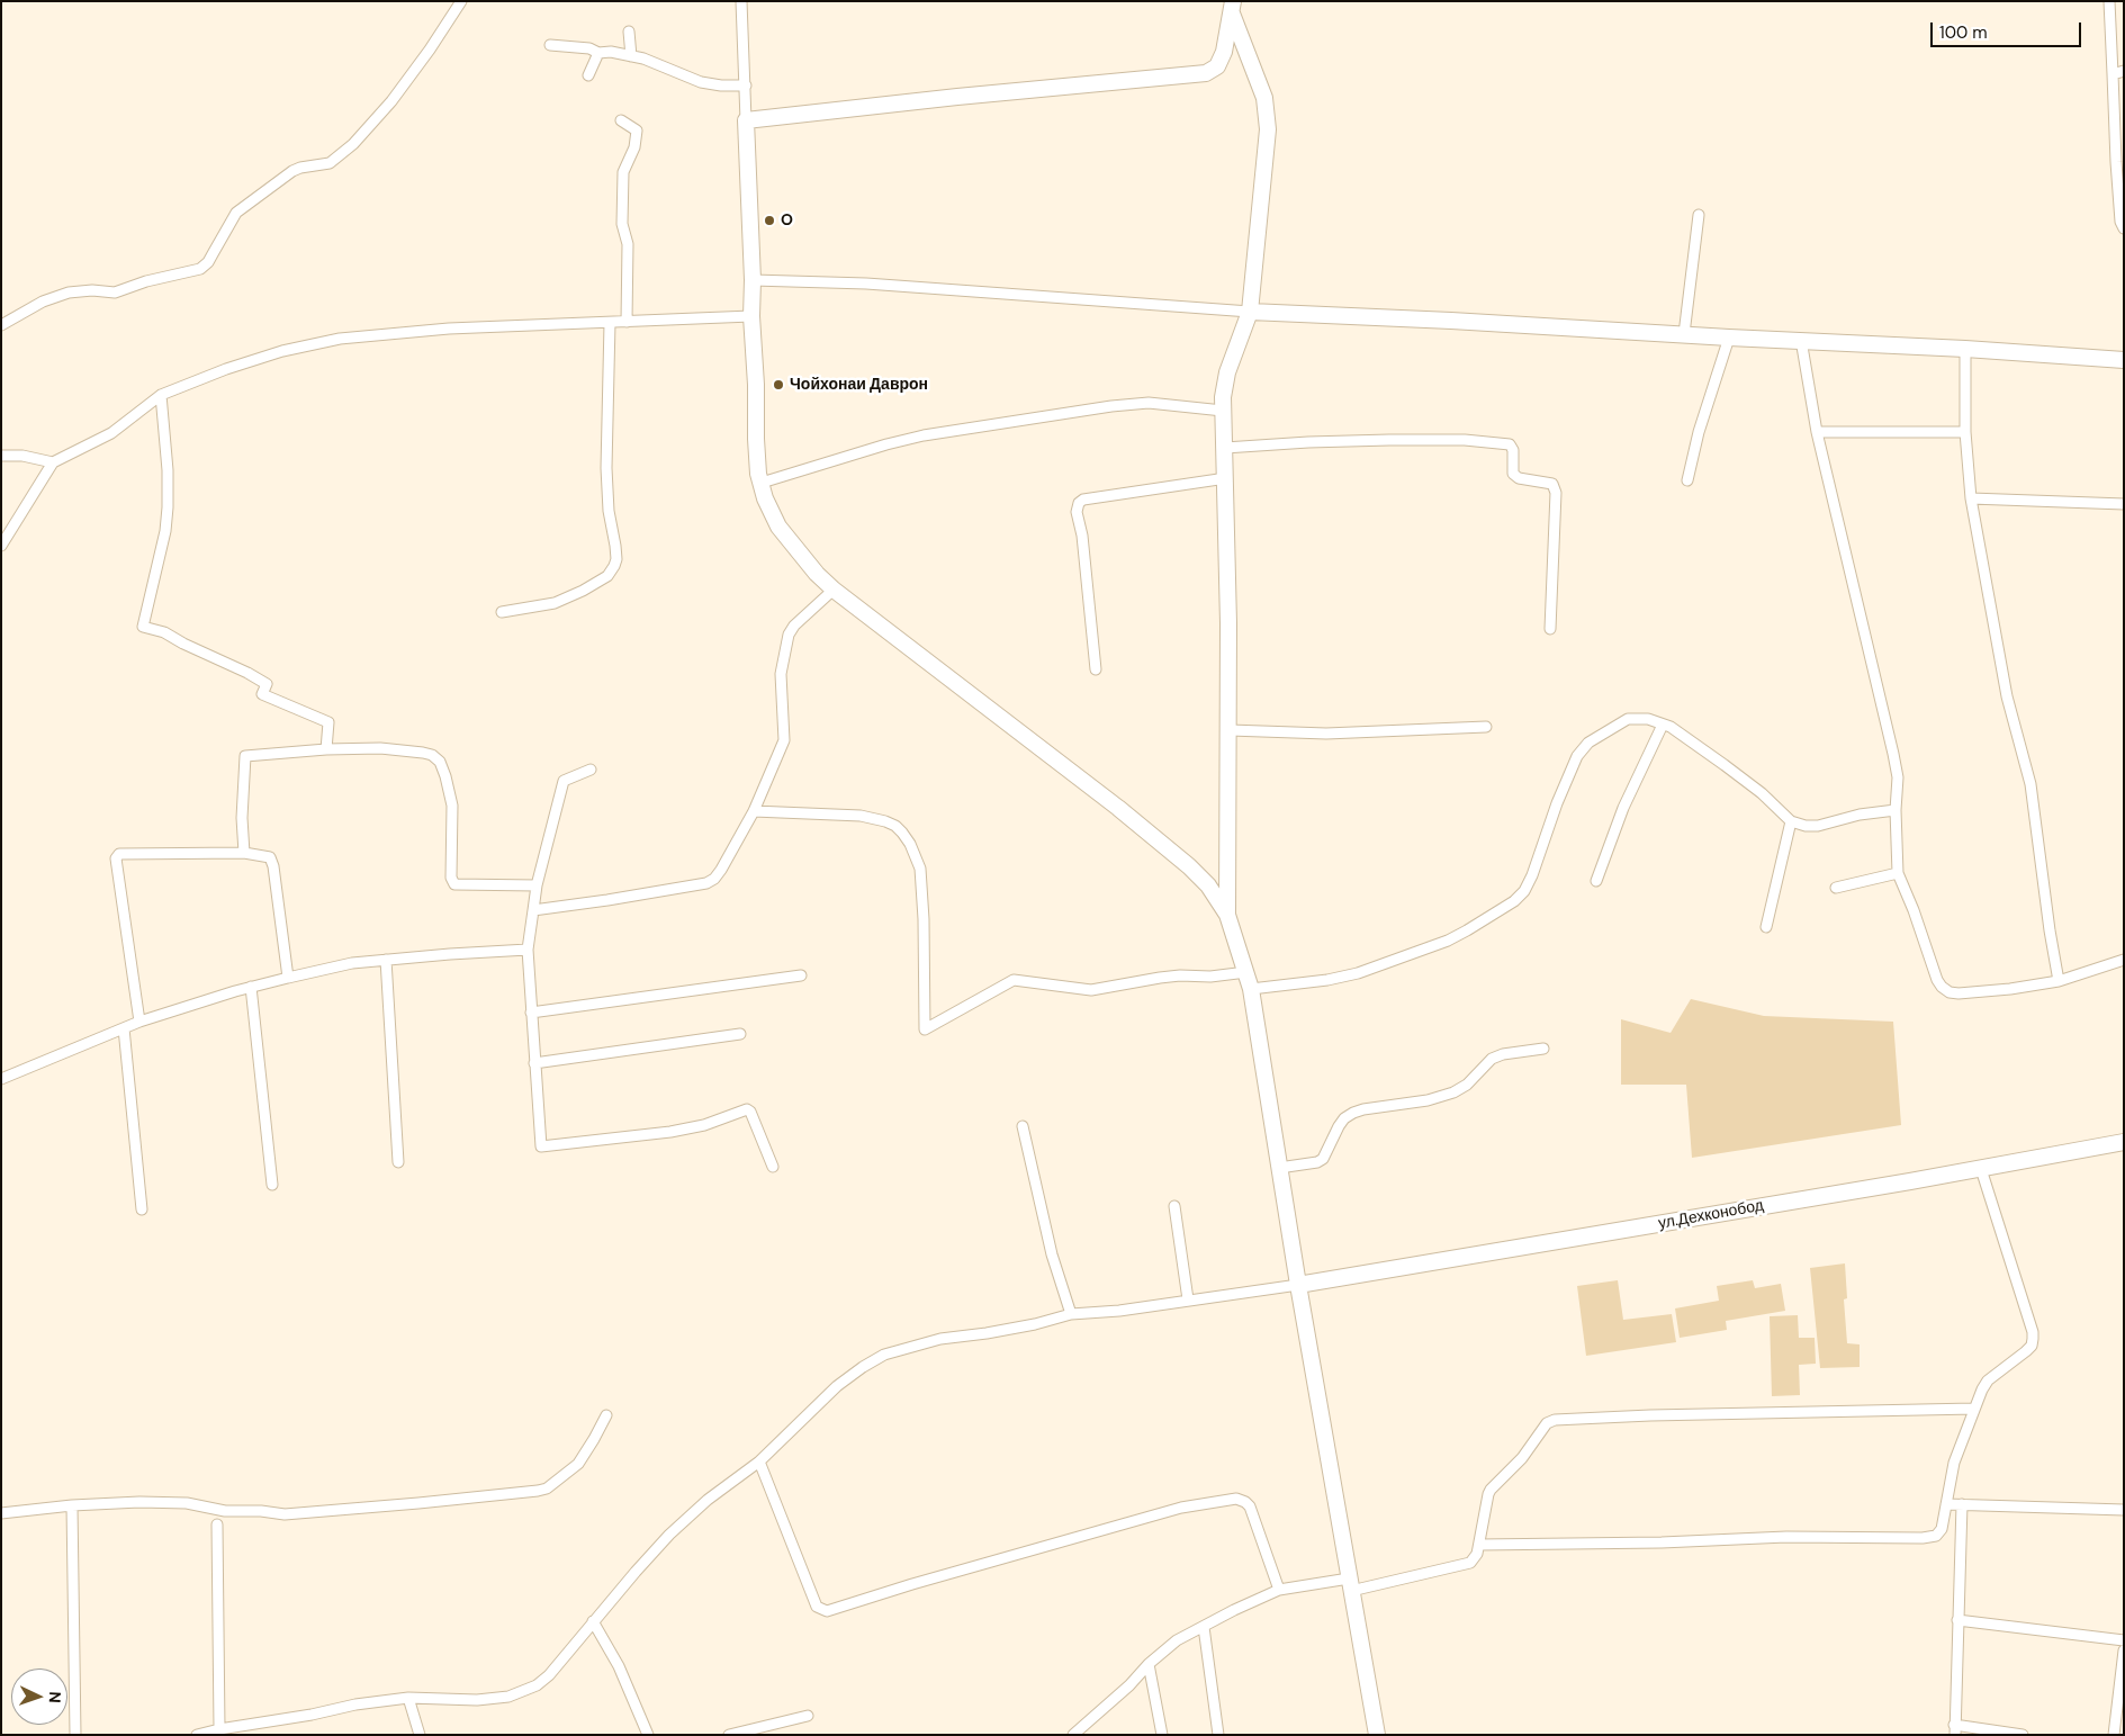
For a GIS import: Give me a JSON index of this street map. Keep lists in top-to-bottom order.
{
  "streets": {
    "street": ["ул.Дехконобод"]
  },
  "places": ["O", "Чойхонаи Даврон"],
  "scale_bar": "100 m",
  "north": "right"
}
